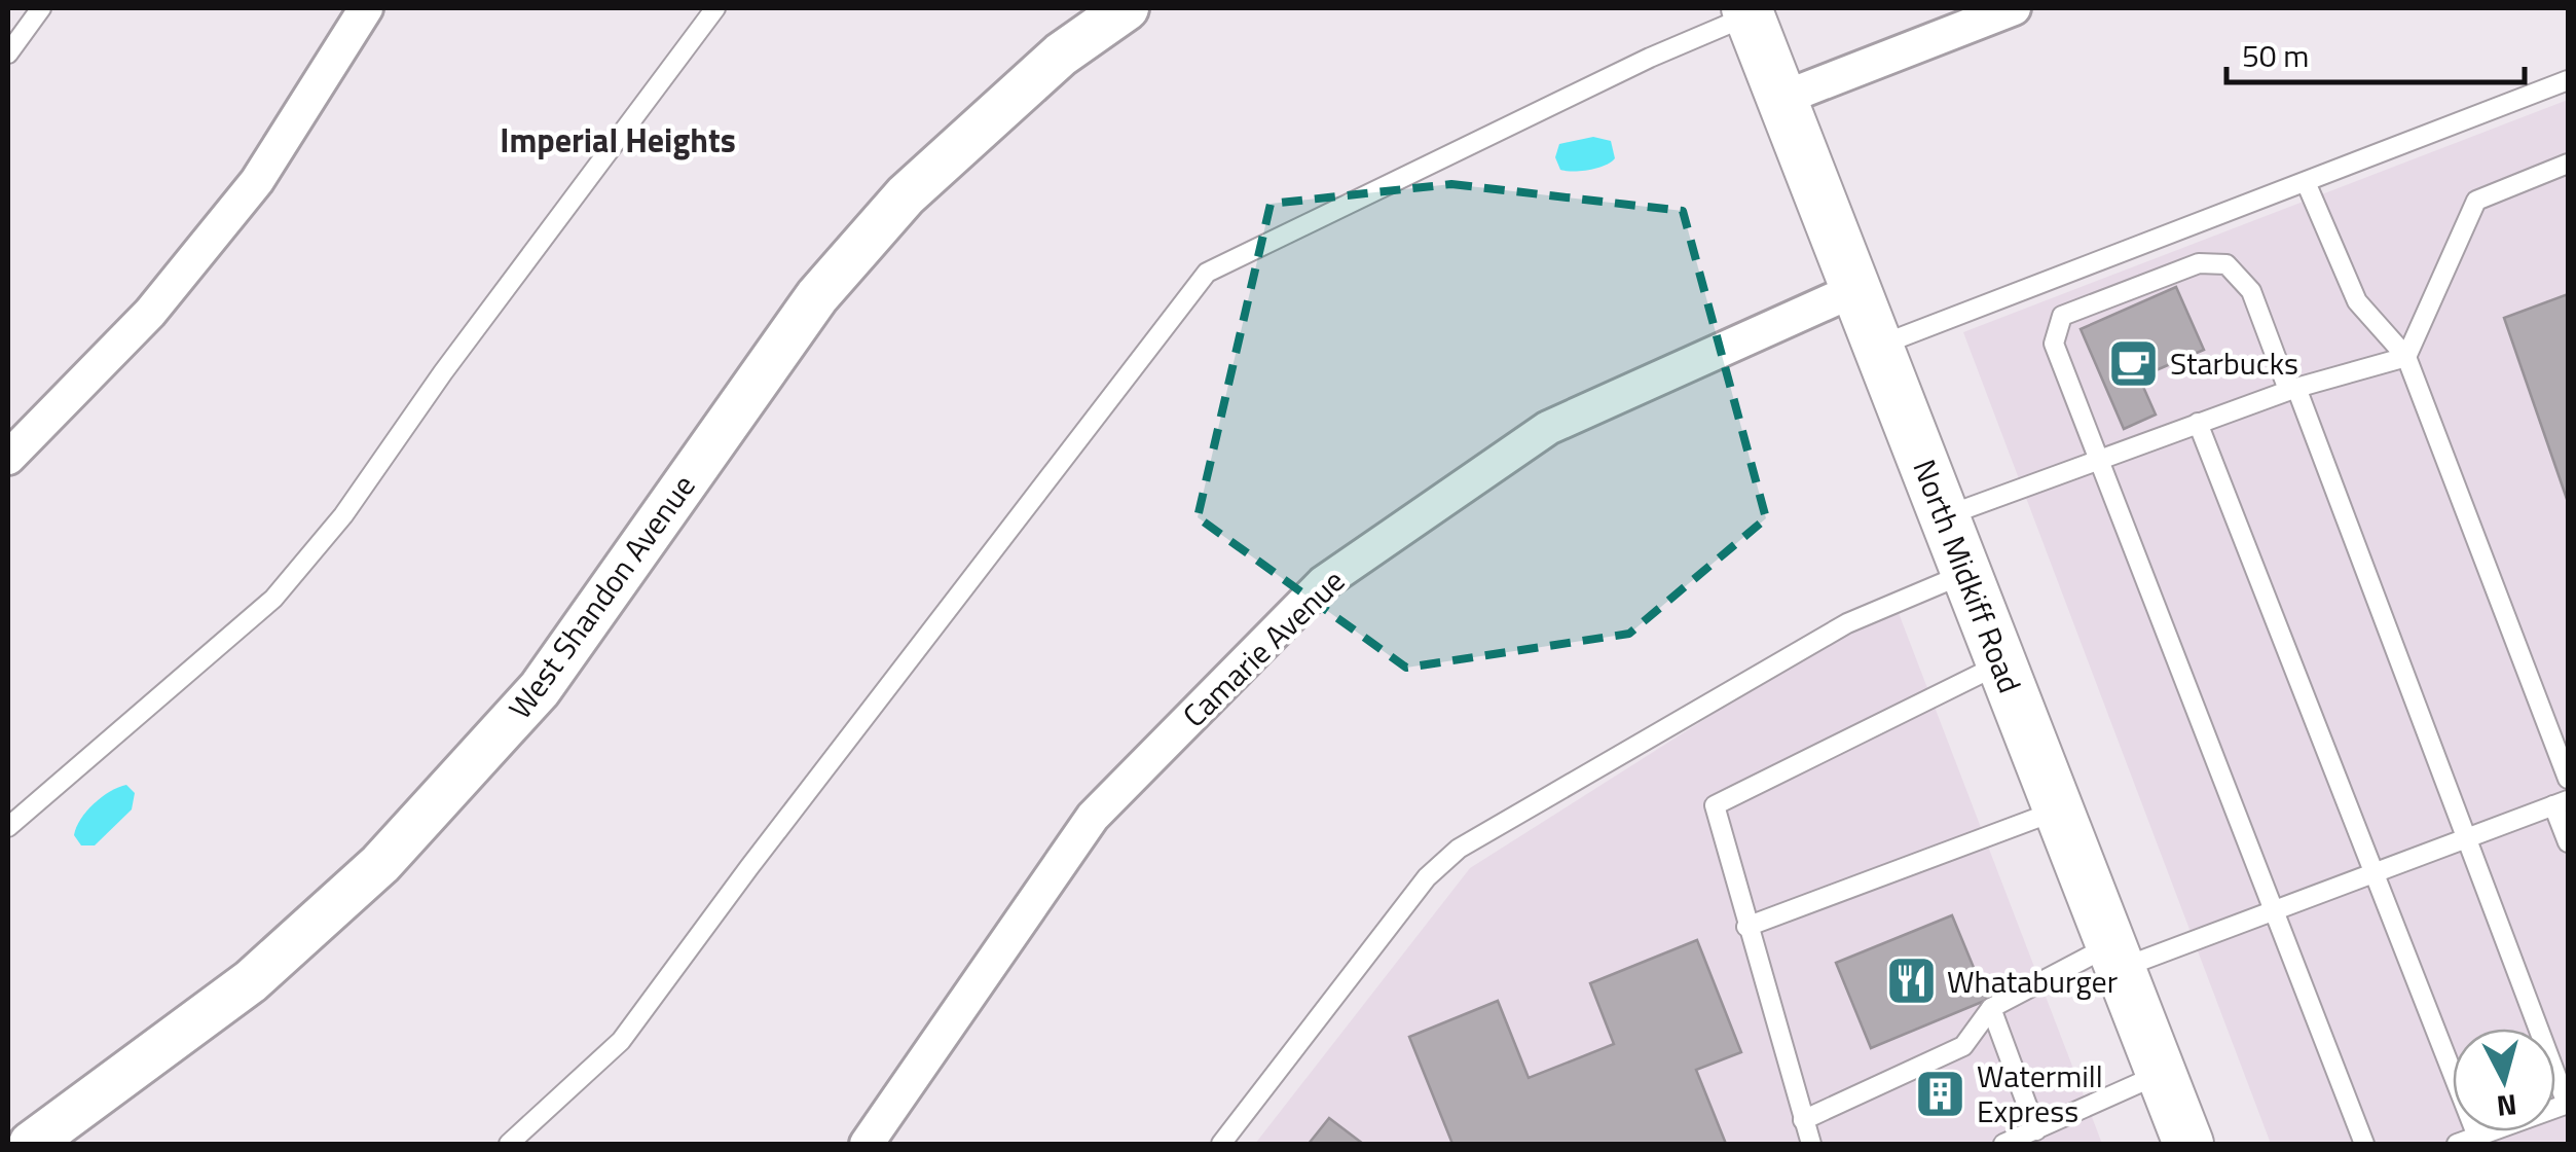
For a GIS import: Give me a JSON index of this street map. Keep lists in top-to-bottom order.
{
  "streets": {
    "main road": ["North Midkiff Road"],
    "street": ["West Shandon Avenue", "Camarie Avenue"]
  },
  "crossings": [
    ["North Midkiff Road", "Camarie Avenue"]
  ],
  "districts": ["Imperial Heights"],
  "places": {
    "cafe": ["Starbucks"],
    "restaurant": ["Whataburger"],
    "building": ["Watermill Express"]
  },
  "scale_bar": "50 m",
  "north": "bottom"
}
